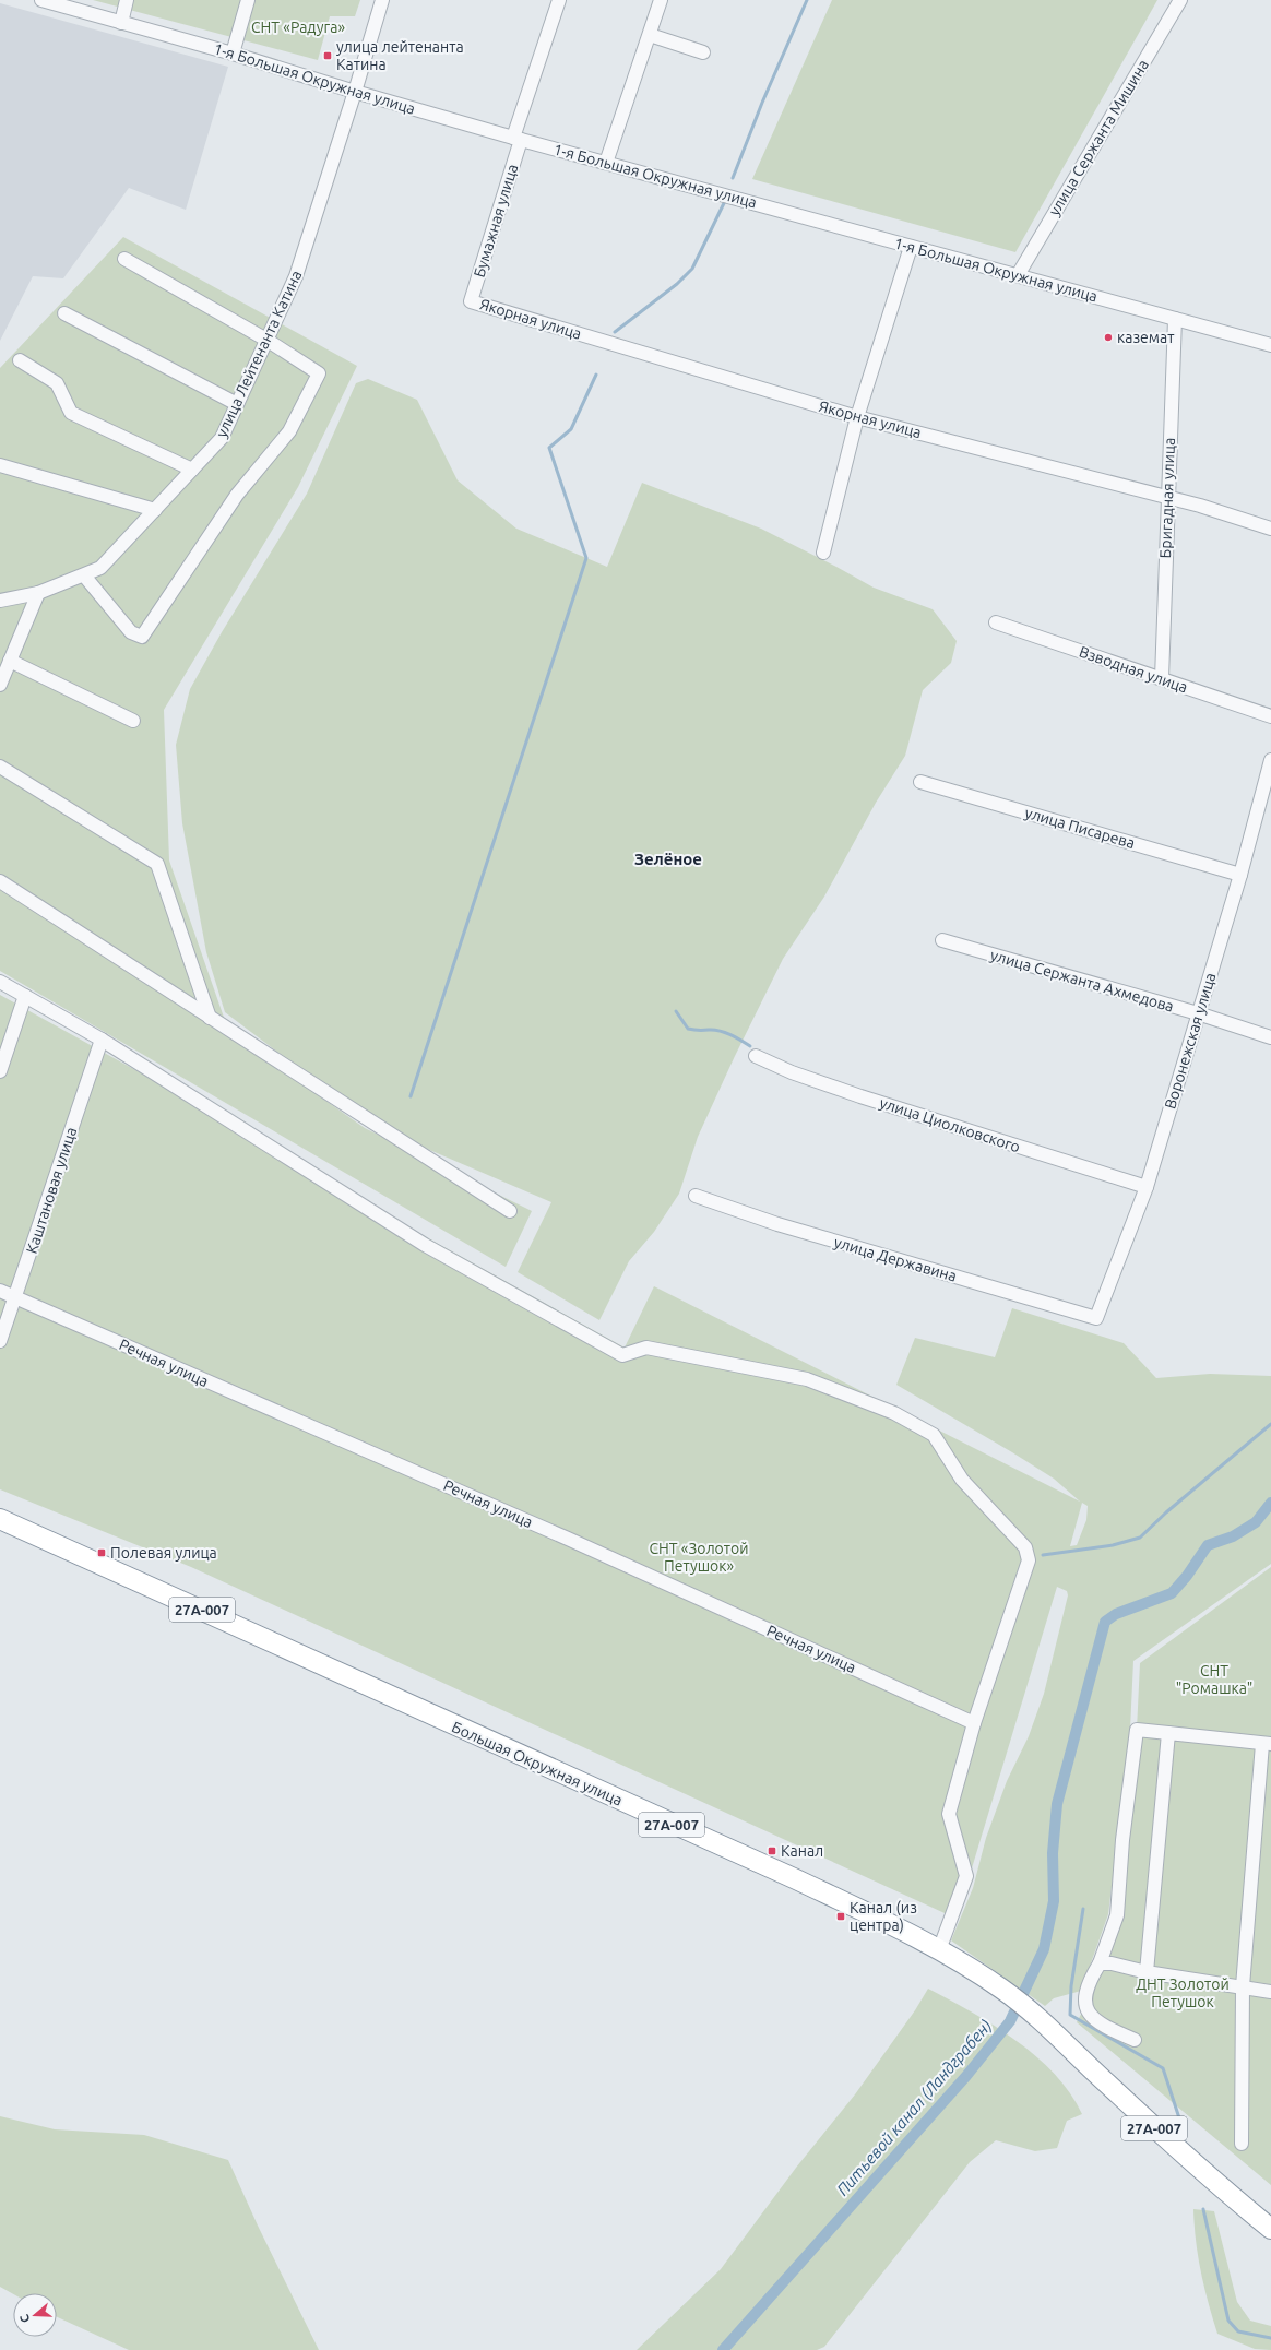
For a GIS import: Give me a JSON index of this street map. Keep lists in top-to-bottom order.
{
  "streets": {
    "highway": ["27А-007", "Большая Окружная улица"],
    "street": [
      "1-я Большая Окружная улица",
      "улица Сержанта Мишина",
      "Бумажная улица",
      "Якорная улица",
      "улица Лейтенанта Катина",
      "Бригадная улица",
      "Взводная улица",
      "улица Писарева",
      "улица Сержанта Ахмедова",
      "Воронежская улица",
      "улица Циолковского",
      "Каштановая улица",
      "улица Державина",
      "Речная улица"
    ]
  },
  "crossings": [
    ["1-я Большая Окружная улица", "улица Сержанта Мишина"],
    ["1-я Большая Окружная улица", "Бумажная улица"],
    ["1-я Большая Окружная улица", "улица Лейтенанта Катина"],
    ["1-я Большая Окружная улица", "Бригадная улица"],
    ["Бумажная улица", "Якорная улица"],
    ["Якорная улица", "Бригадная улица"],
    ["Бригадная улица", "Взводная улица"],
    ["улица Писарева", "Воронежская улица"],
    ["улица Сержанта Ахмедова", "Воронежская улица"],
    ["Воронежская улица", "улица Циолковского"],
    ["Воронежская улица", "улица Державина"],
    ["Каштановая улица", "Речная улица"]
  ],
  "districts": ["Зелёное"],
  "water": ["Питьевой канал (Ландграбен)"],
  "parks": [
    "СНТ «Радуга»",
    "СНТ «Золотой Петушок»",
    "СНТ \"Ромашка\"",
    "ДНТ Золотой Петушок"
  ],
  "places": {
    "transit": [
      "улица лейтенанта Катина",
      "Полевая улица",
      "Канал",
      "Канал (из центра)"
    ],
    "other": ["каземат"]
  },
  "north": "left"
}
